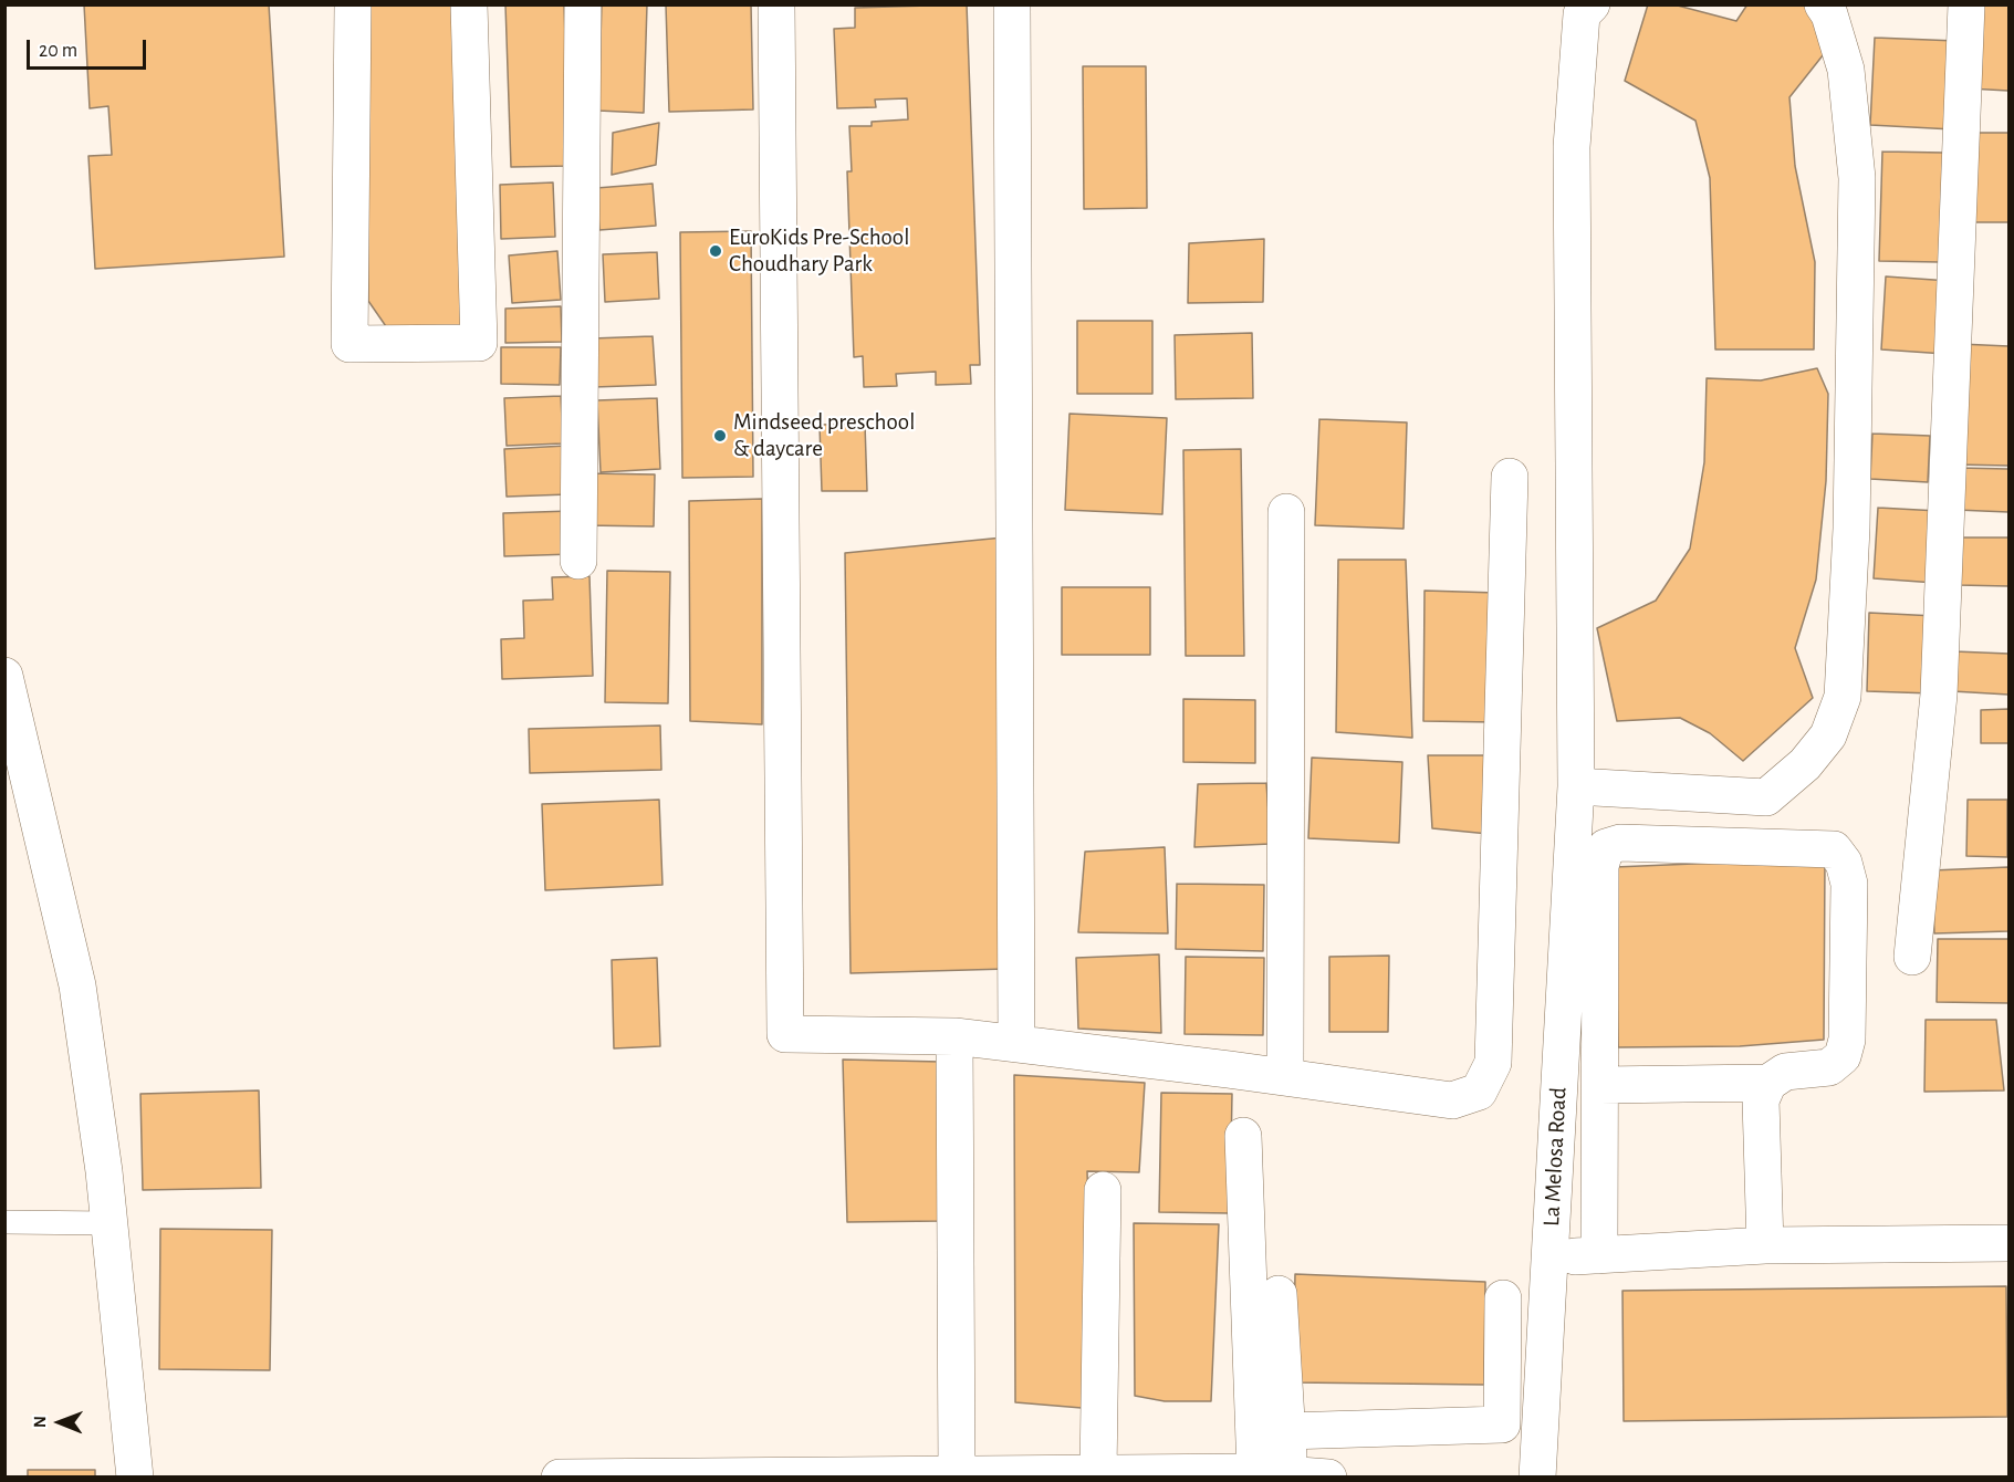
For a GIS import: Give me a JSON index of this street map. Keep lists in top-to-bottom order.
{
  "streets": {
    "street": ["La Melosa Road"]
  },
  "places": ["EuroKids Pre-School Choudhary Park", "Mindseed preschool & daycare"],
  "scale_bar": "20 m",
  "north": "left"
}
